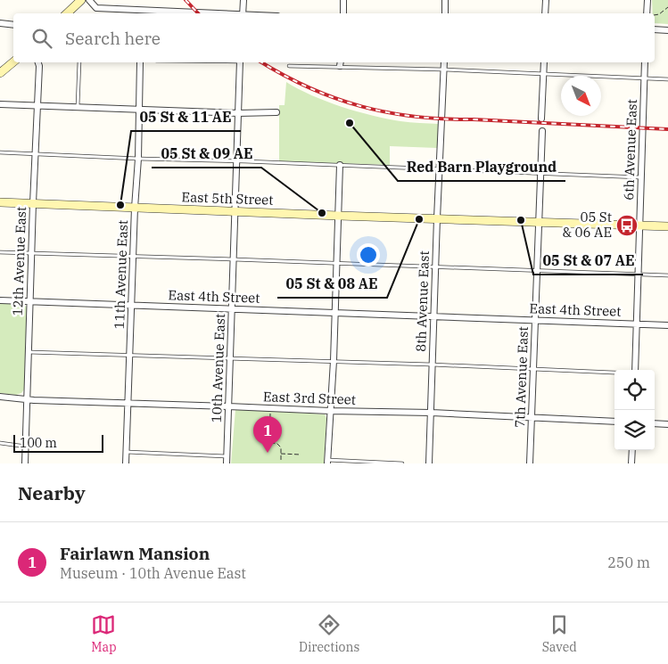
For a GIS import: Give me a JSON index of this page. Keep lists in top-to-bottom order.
{
  "streets": {
    "street": [
      "6th Avenue East",
      "East 5th Street",
      "12th Avenue East",
      "11th Avenue East",
      "East 4th Street",
      "8th Avenue East",
      "10th Avenue East",
      "7th Avenue East",
      "East 3rd Street"
    ]
  },
  "crossings": [
    ["6th Avenue East", "East 5th Street"],
    ["6th Avenue East", "East 4th Street"],
    ["East 5th Street", "12th Avenue East"],
    ["East 5th Street", "11th Avenue East"],
    ["East 5th Street", "8th Avenue East"],
    ["East 5th Street", "10th Avenue East"],
    ["East 5th Street", "7th Avenue East"],
    ["12th Avenue East", "East 4th Street"],
    ["12th Avenue East", "East 3rd Street"],
    ["11th Avenue East", "East 4th Street"],
    ["11th Avenue East", "East 3rd Street"],
    ["East 4th Street", "8th Avenue East"],
    ["East 4th Street", "10th Avenue East"],
    ["East 4th Street", "7th Avenue East"],
    ["8th Avenue East", "East 3rd Street"],
    ["10th Avenue East", "East 3rd Street"],
    ["7th Avenue East", "East 3rd Street"]
  ],
  "places": {
    "other": [
      "Red Barn Playground",
      "05 St & 11 AE",
      "05 St & 09 AE",
      "05 St & 08 AE",
      "05 St & 07 AE"
    ],
    "bus stop": ["05 St & 06 AE"]
  },
  "scale_bar": "100 m",
  "north": "bottom right",
  "page": {
    "search": "Search here",
    "pins": "1",
    "scale": "100 m",
    "heading": "Nearby",
    "list": [
      {
        "mark": "1",
        "name": "Fairlawn Mansion",
        "note": "Museum · 10th Avenue East",
        "value": "250 m"
      }
    ],
    "nav": ["Map", "Directions", "Saved"]
  }
}
